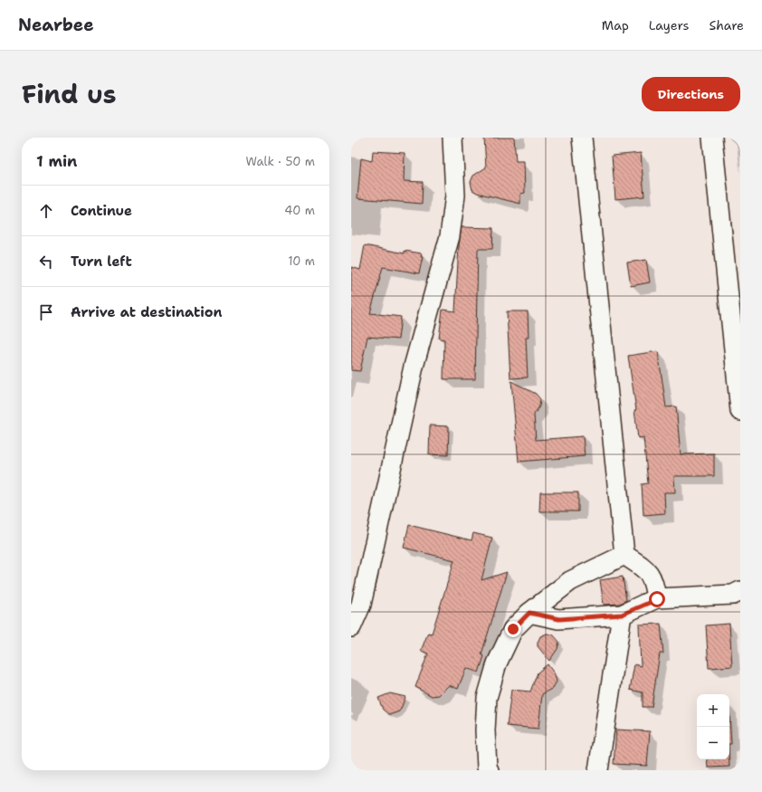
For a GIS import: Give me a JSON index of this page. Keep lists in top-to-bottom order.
{
  "page": {
    "header": "Nearbee",
    "nav": ["Map", "Layers", "Share"],
    "title": "Find us",
    "buttons": "Directions",
    "heading": ["1 min", "Walk · 50 m"],
    "list": [
      ["Continue", "40 m"],
      ["Turn left", "10 m"],
      "Arrive at destination"
    ],
    "map_buttons": ["+", "−"]
  }
}
